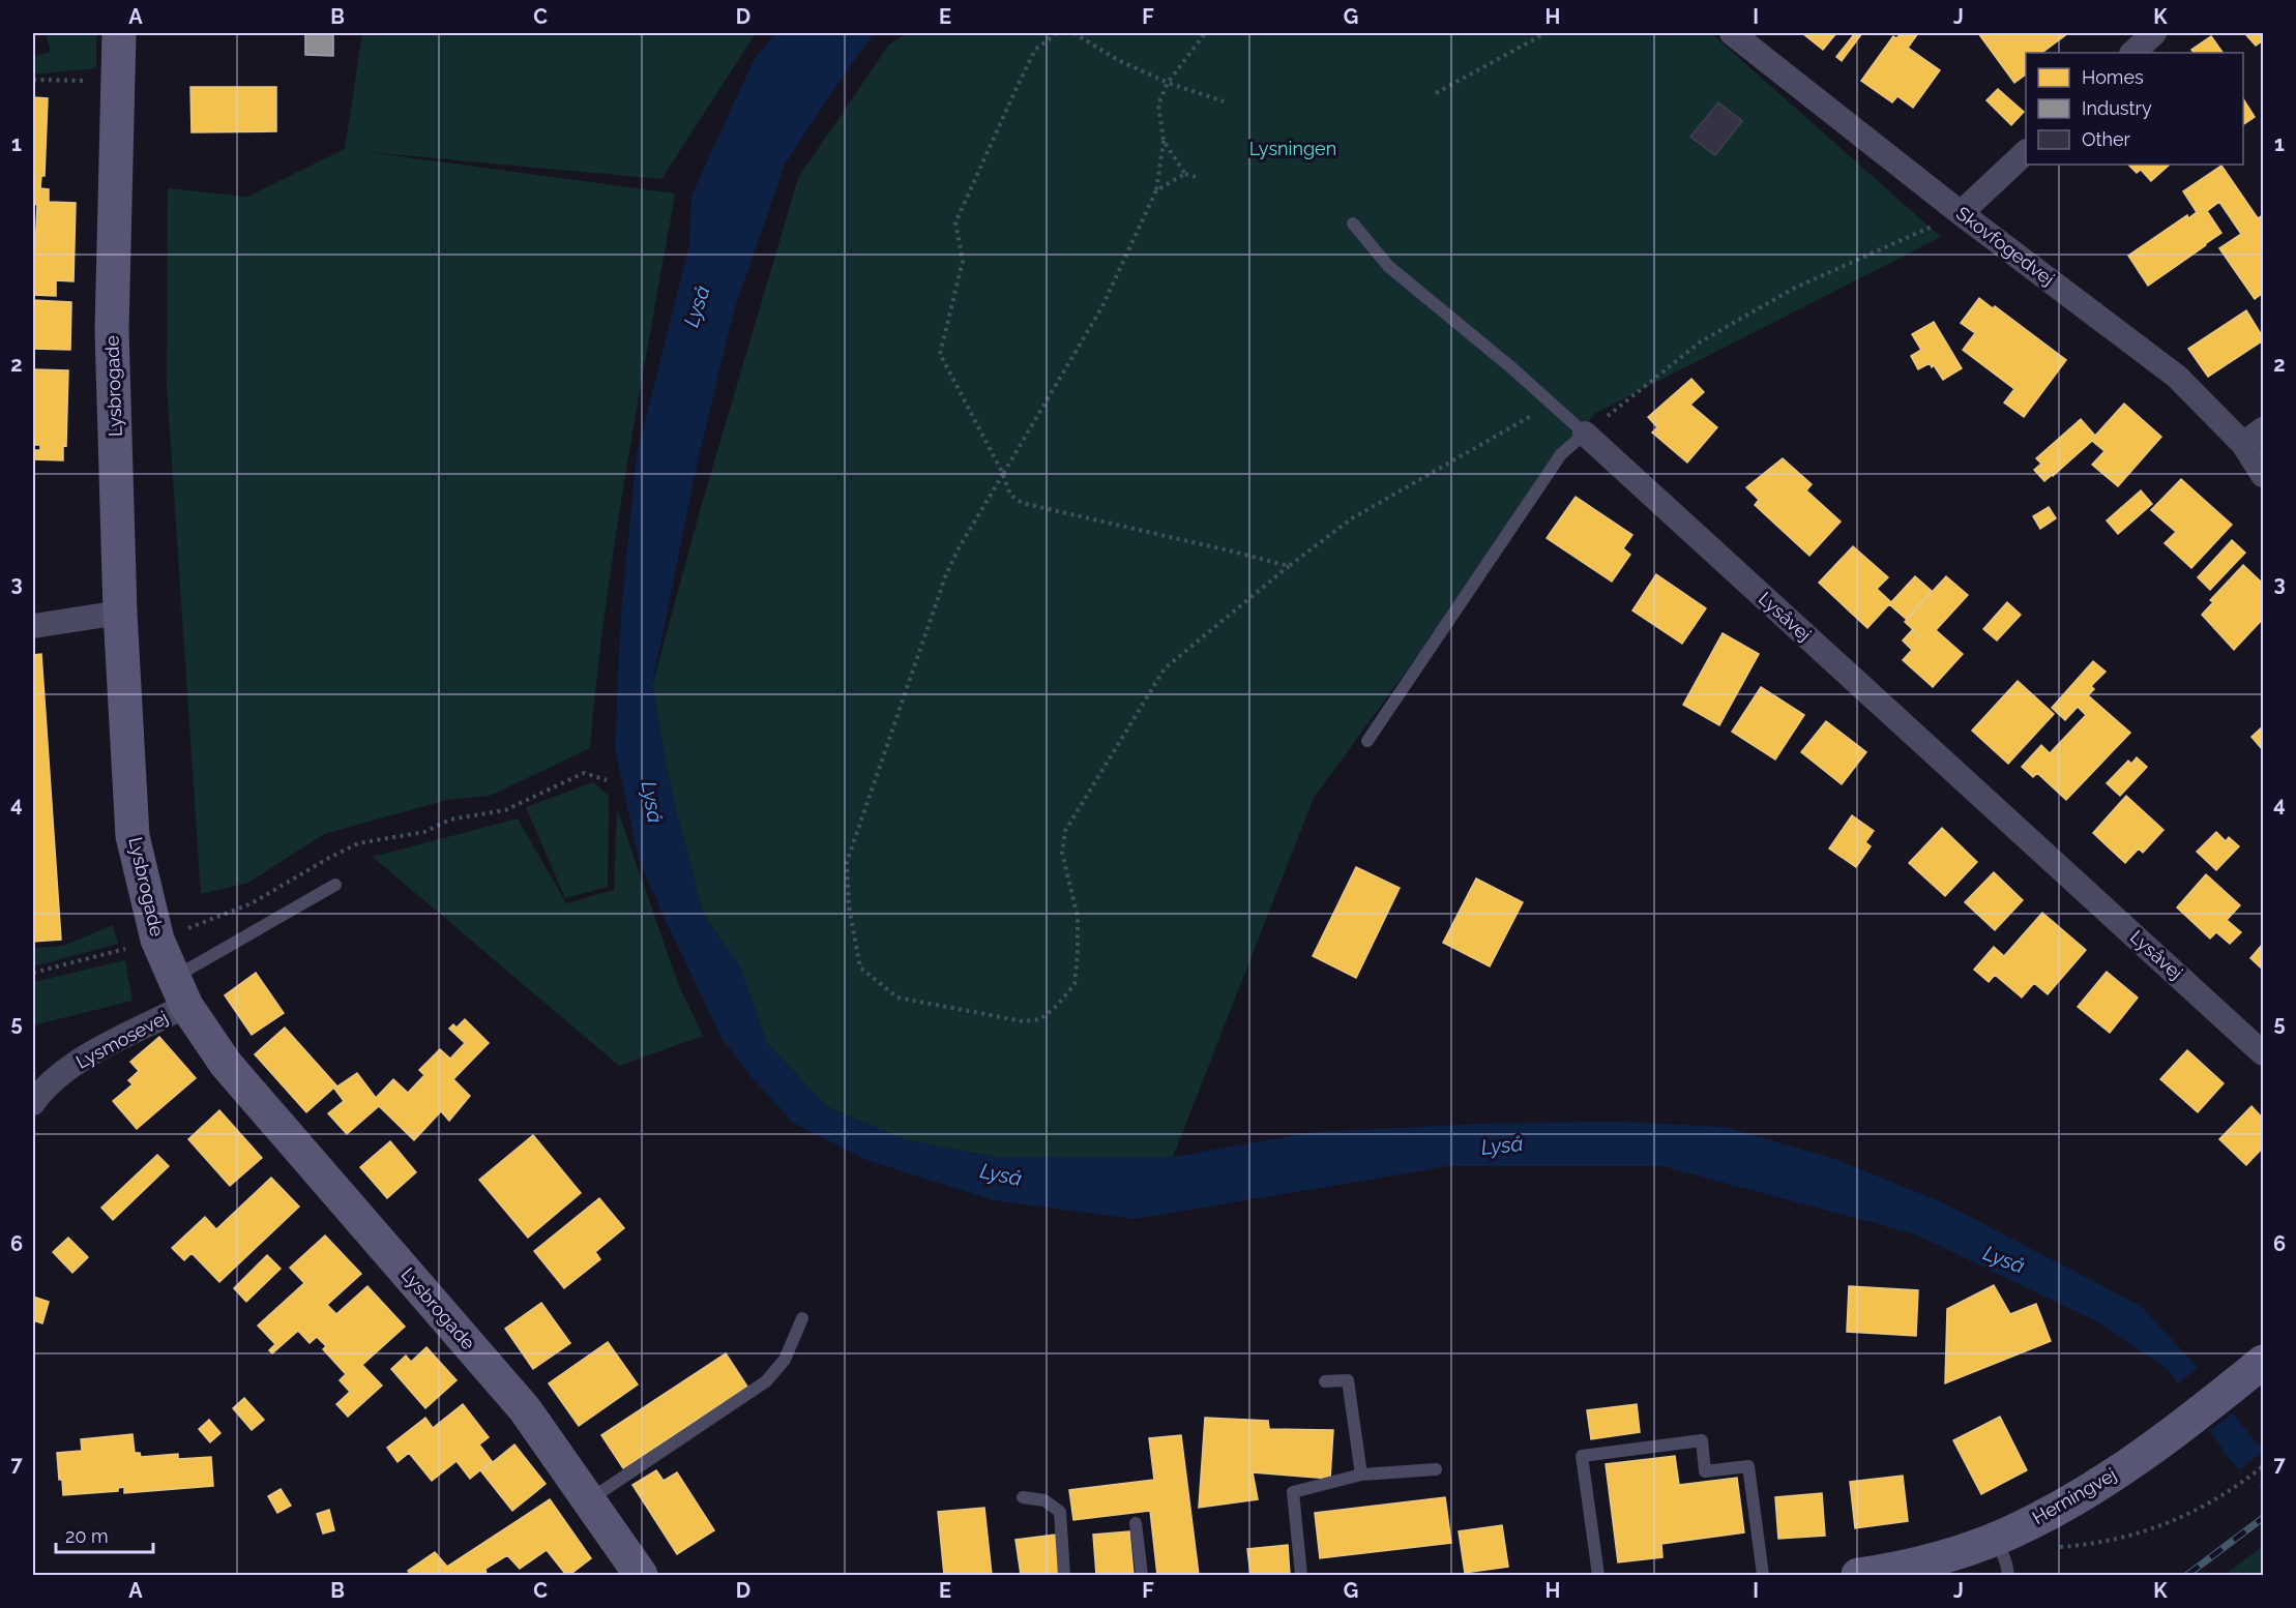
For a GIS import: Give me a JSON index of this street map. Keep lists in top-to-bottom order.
{
  "streets": {
    "street": [
      "Skovfogedvej",
      "Lysbrogade",
      "Lysåvej",
      "Lysmosevej",
      "Herningvej"
    ]
  },
  "crossings": [
    ["Lysbrogade", "Lysmosevej"]
  ],
  "water": ["Lyså"],
  "parks": ["Lysningen"],
  "legend": ["Homes", "Industry", "Other"],
  "scale_bar": "20 m",
  "grid": {
    "columns": [
      "A",
      "B",
      "C",
      "D",
      "E",
      "F",
      "G",
      "H",
      "I",
      "J",
      "K"
    ],
    "rows": [
      "1",
      "2",
      "3",
      "4",
      "5",
      "6",
      "7"
    ]
  }
}
